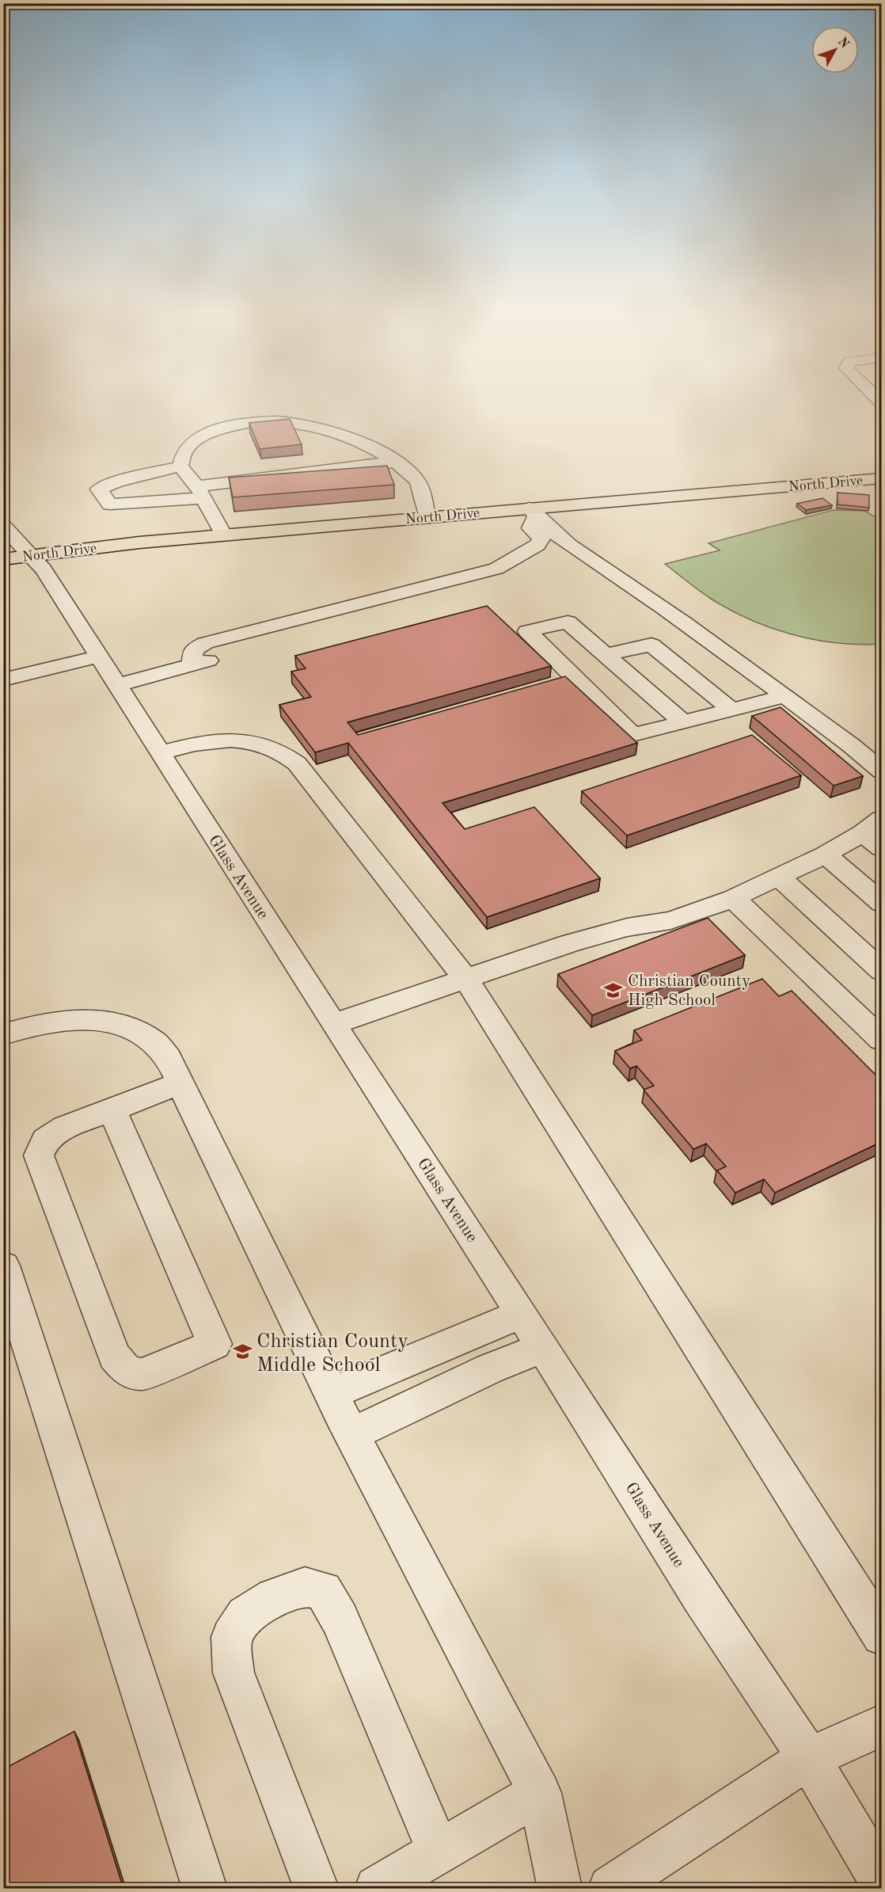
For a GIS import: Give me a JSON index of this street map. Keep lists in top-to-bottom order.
{
  "streets": {
    "main road": ["North Drive"],
    "street": ["Glass Avenue"]
  },
  "crossings": [
    ["North Drive", "Glass Avenue"]
  ],
  "places": {
    "school or university": ["Christian County High School", "Christian County Middle School"]
  },
  "north": "top right"
}
